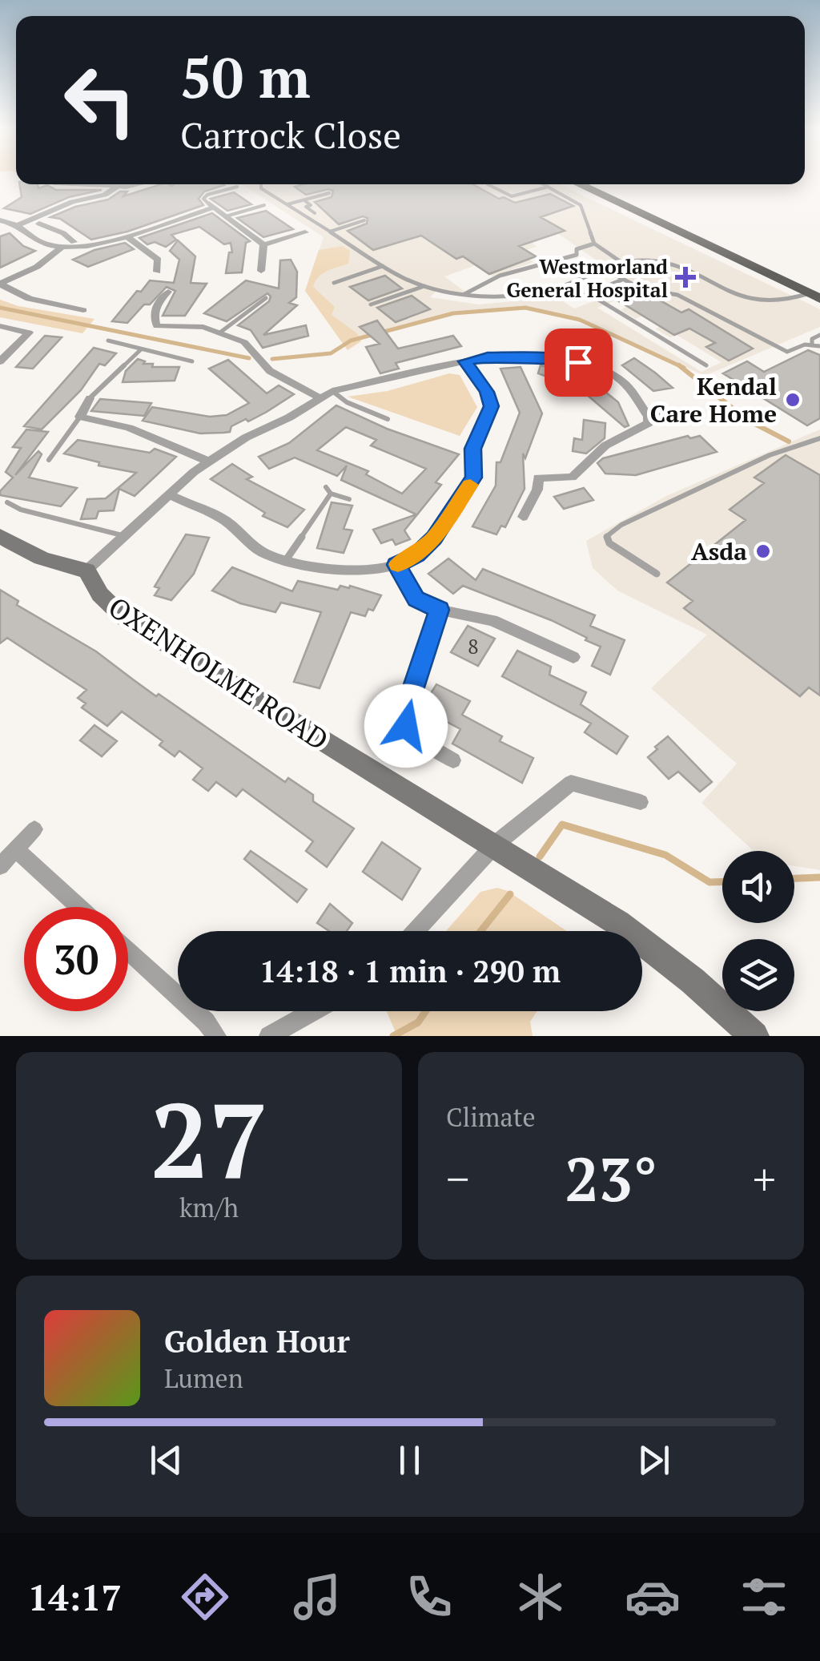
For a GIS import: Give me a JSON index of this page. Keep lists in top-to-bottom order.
{
  "streets": {
    "main road": ["OXENHOLME ROAD"]
  },
  "places": {
    "health": ["Westmorland General Hospital"],
    "other": ["Kendal Care Home", "Asda"]
  },
  "house_numbers": ["8"],
  "page": {
    "turn": ["50 m", "Carrock Close"],
    "limit": "30",
    "trip": "14:18 · 1 min · 290 m",
    "tile": [
      ["27", "km/h"],
      "Climate"
    ],
    "heat": ["−", "23°", "+"],
    "song": ["Golden Hour", "Lumen"],
    "tabs": "14:17"
  }
}
